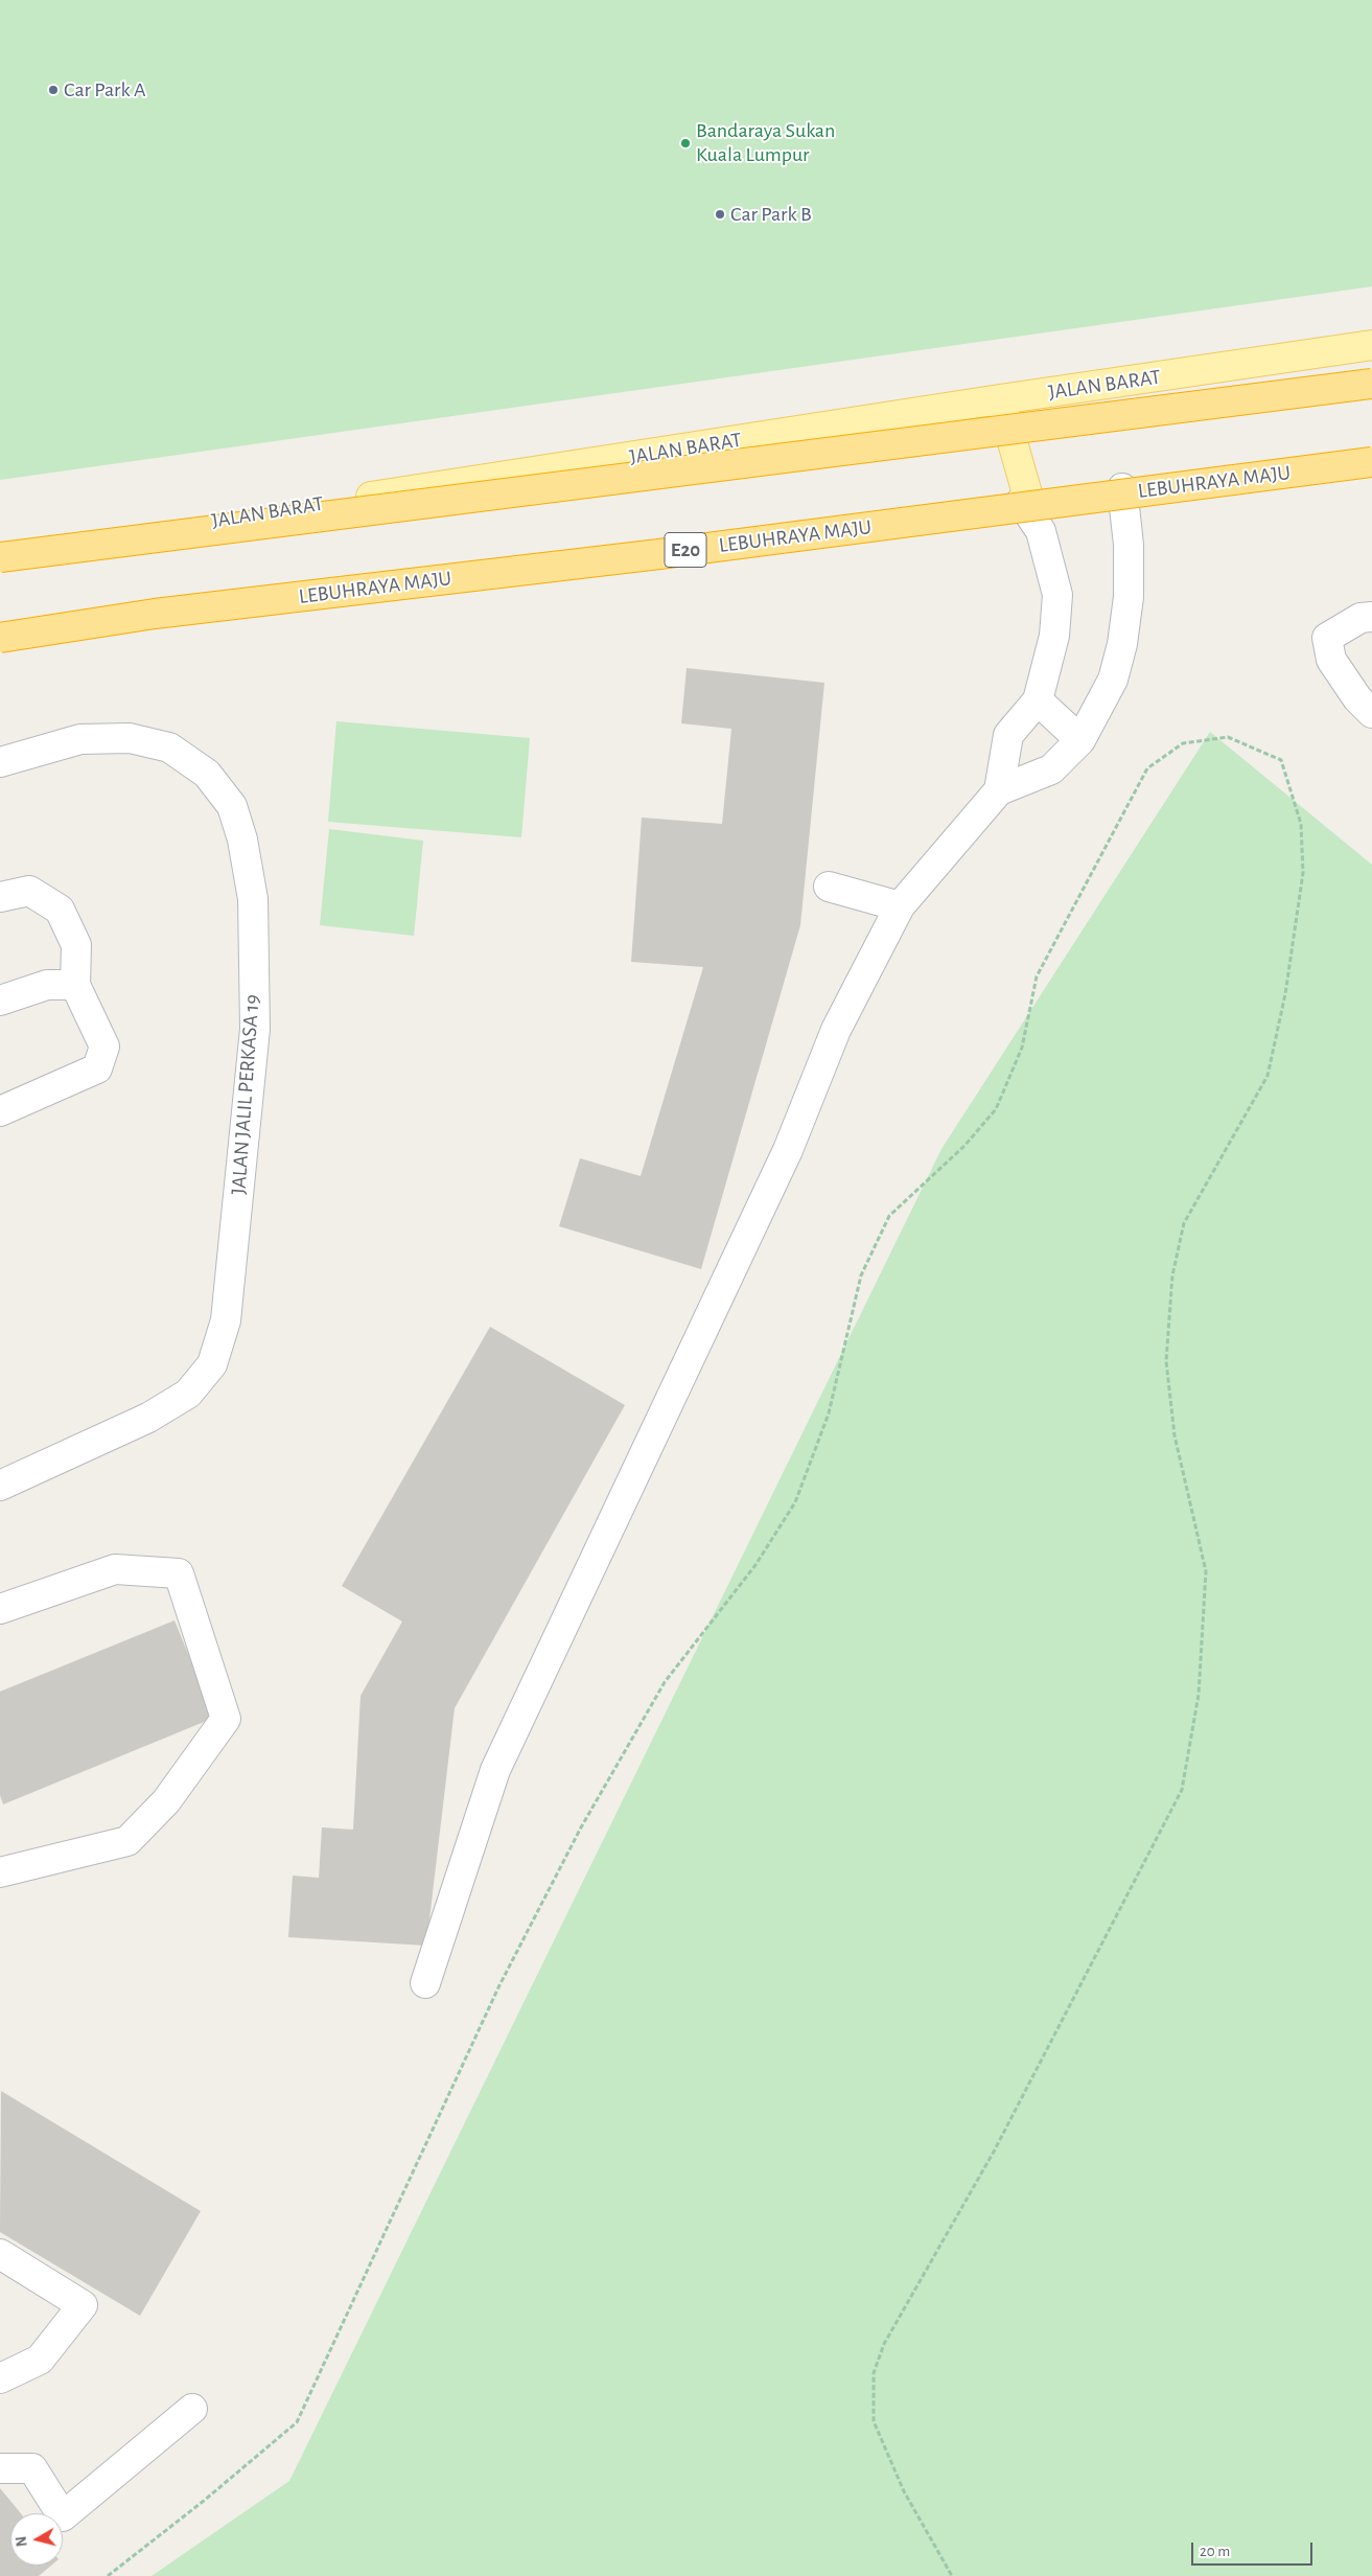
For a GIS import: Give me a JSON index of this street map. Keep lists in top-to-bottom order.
{
  "streets": {
    "highway": ["LEBUHRAYA MAJU", "E20"],
    "main road": ["JALAN BARAT"],
    "street": ["JALAN JALIL PERKASA 19"]
  },
  "places": ["Car Park A", "Bandaraya Sukan Kuala Lumpur", "Car Park B"],
  "scale_bar": "20 m",
  "north": "left"
}
